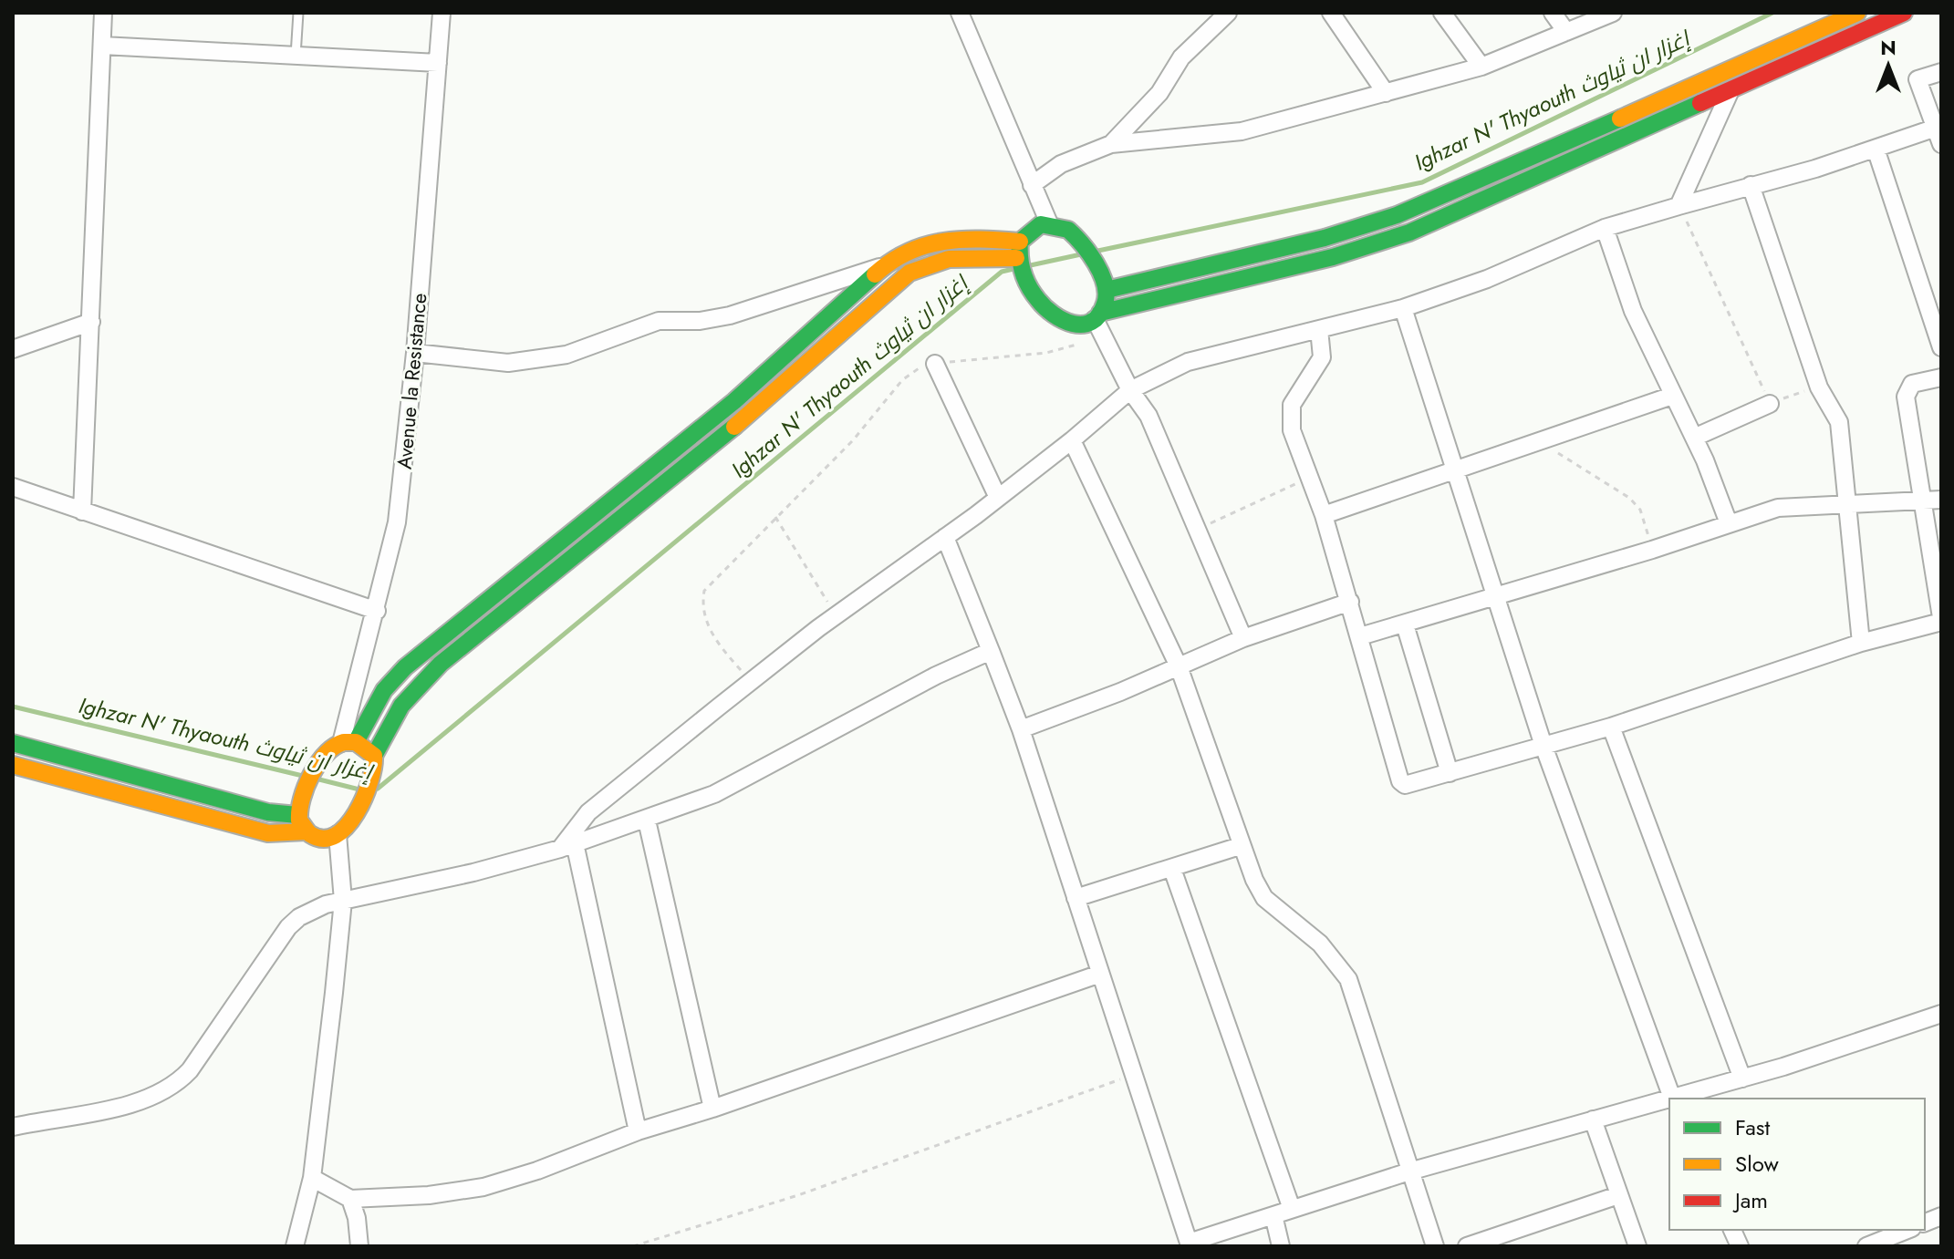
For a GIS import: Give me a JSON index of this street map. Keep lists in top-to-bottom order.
{
  "streets": {
    "street": ["Avenue la Resistance"]
  },
  "water": ["Ighzar N' Thyaouth إغزار ان ثياوث"],
  "legend": ["Fast", "Slow", "Jam"],
  "north": "top"
}
